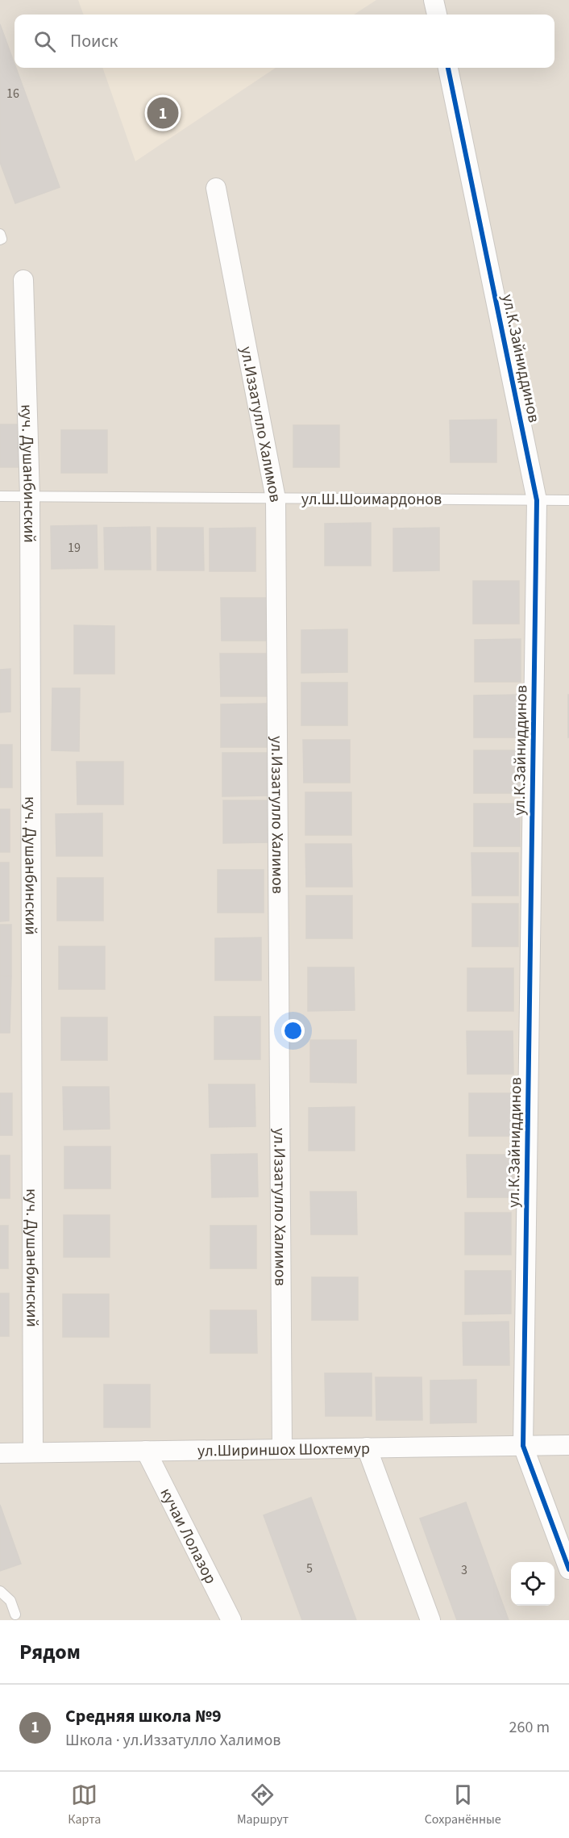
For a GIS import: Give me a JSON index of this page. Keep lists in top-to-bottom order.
{
  "streets": {
    "street": [
      "ул.К.Зайниддинов",
      "ул.Иззатулло Халимов",
      "куч. Душанбинский",
      "ул.Шириншох Шохтемур",
      "кучаи Лолазор"
    ],
    "lane": ["ул.Ш.Шоимардонов"]
  },
  "crossings": [
    ["ул.К.Зайниддинов", "ул.Ш.Шоимардонов"],
    ["ул.К.Зайниддинов", "ул.Шириншох Шохтемур"],
    ["ул.Иззатулло Халимов", "ул.Ш.Шоимардонов"],
    ["ул.Иззатулло Халимов", "ул.Шириншох Шохтемур"],
    ["куч. Душанбинский", "ул.Ш.Шоимардонов"],
    ["куч. Душанбинский", "ул.Шириншох Шохтемур"],
    ["ул.Шириншох Шохтемур", "кучаи Лолазор"]
  ],
  "house_numbers": [
    "16",
    "19",
    "5",
    "3"
  ],
  "page": {
    "search": "Поиск",
    "pins": "1",
    "heading": "Рядом",
    "list": [
      {
        "mark": "1",
        "name": "Средняя школа №9",
        "note": "Школа · ул.Иззатулло Халимов",
        "value": "260 m"
      }
    ],
    "nav": ["Карта", "Маршрут", "Сохранённые"]
  }
}
